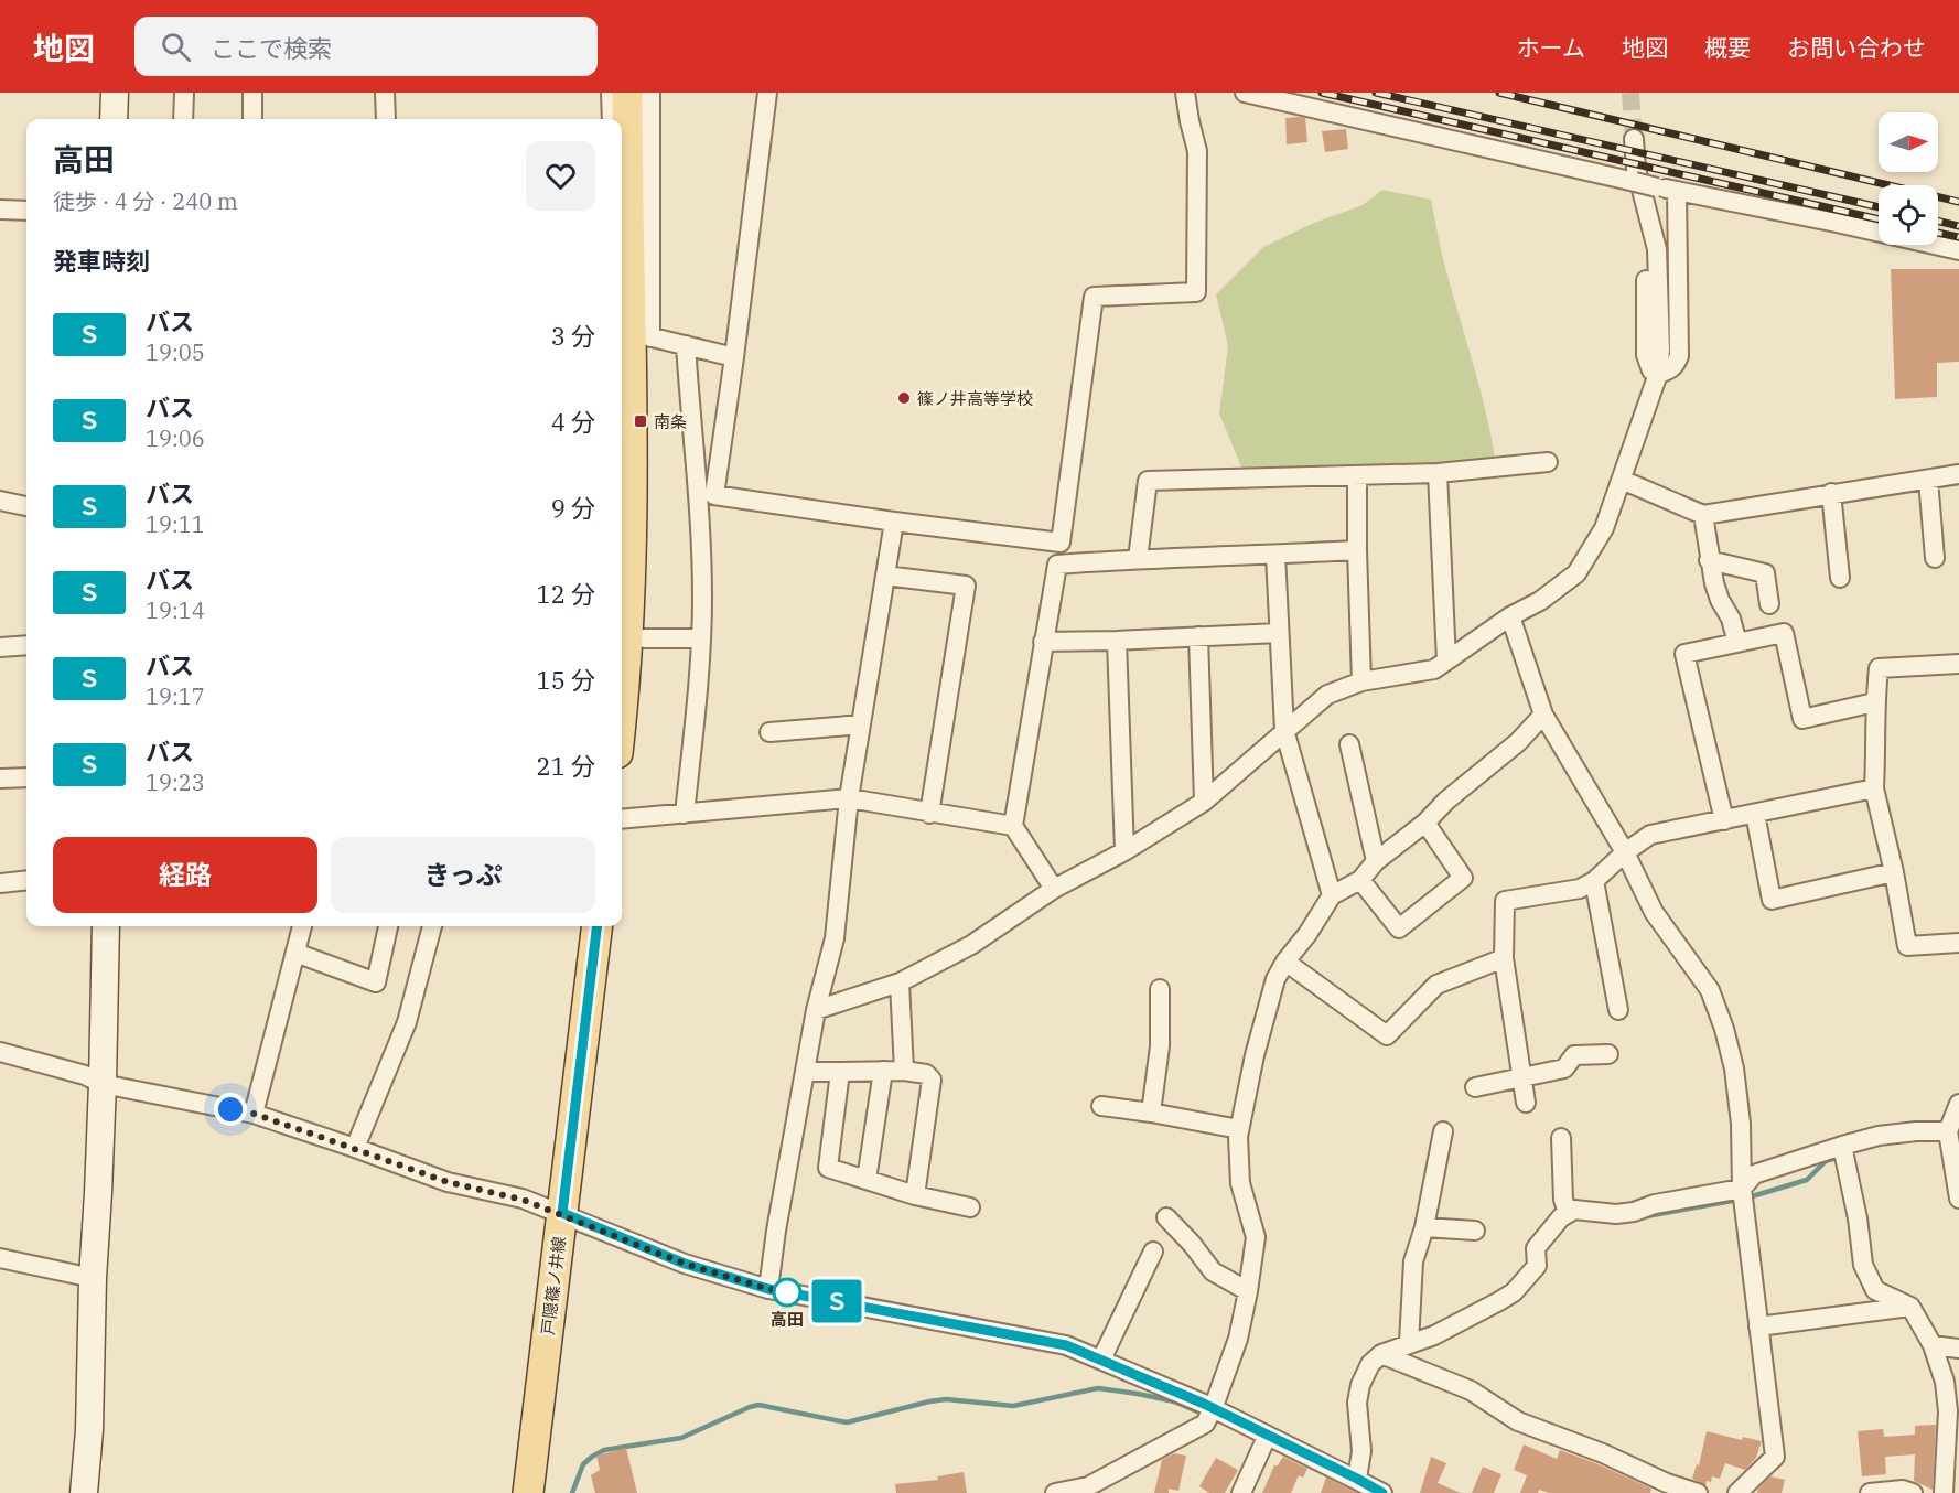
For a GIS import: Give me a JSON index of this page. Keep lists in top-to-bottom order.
{
  "streets": {
    "main road": ["戸隠篠ノ井線"]
  },
  "places": {
    "other": ["篠ノ井高等学校", "高田"],
    "transit": ["南条"]
  },
  "lines": ["bus line Ｓ"],
  "north": "right",
  "page": {
    "header": "地図",
    "search": "ここで検索",
    "nav": [
      "ホーム",
      "地図",
      "概要",
      "お問い合わせ"
    ],
    "on_map": "Ｓ",
    "heading": [
      ["高田", "徒歩 · 4 分 · 240 m"],
      "発車時刻"
    ],
    "list": [
      {
        "mark": "Ｓ",
        "name": "バス",
        "note": "19:05",
        "value": "3 分"
      },
      {
        "mark": "Ｓ",
        "name": "バス",
        "note": "19:06",
        "value": "4 分"
      },
      {
        "mark": "Ｓ",
        "name": "バス",
        "note": "19:11",
        "value": "9 分"
      },
      {
        "mark": "Ｓ",
        "name": "バス",
        "note": "19:14",
        "value": "12 分"
      },
      {
        "mark": "Ｓ",
        "name": "バス",
        "note": "19:17",
        "value": "15 分"
      },
      {
        "mark": "Ｓ",
        "name": "バス",
        "note": "19:23",
        "value": "21 分"
      }
    ],
    "buttons": ["経路", "きっぷ"]
  }
}
